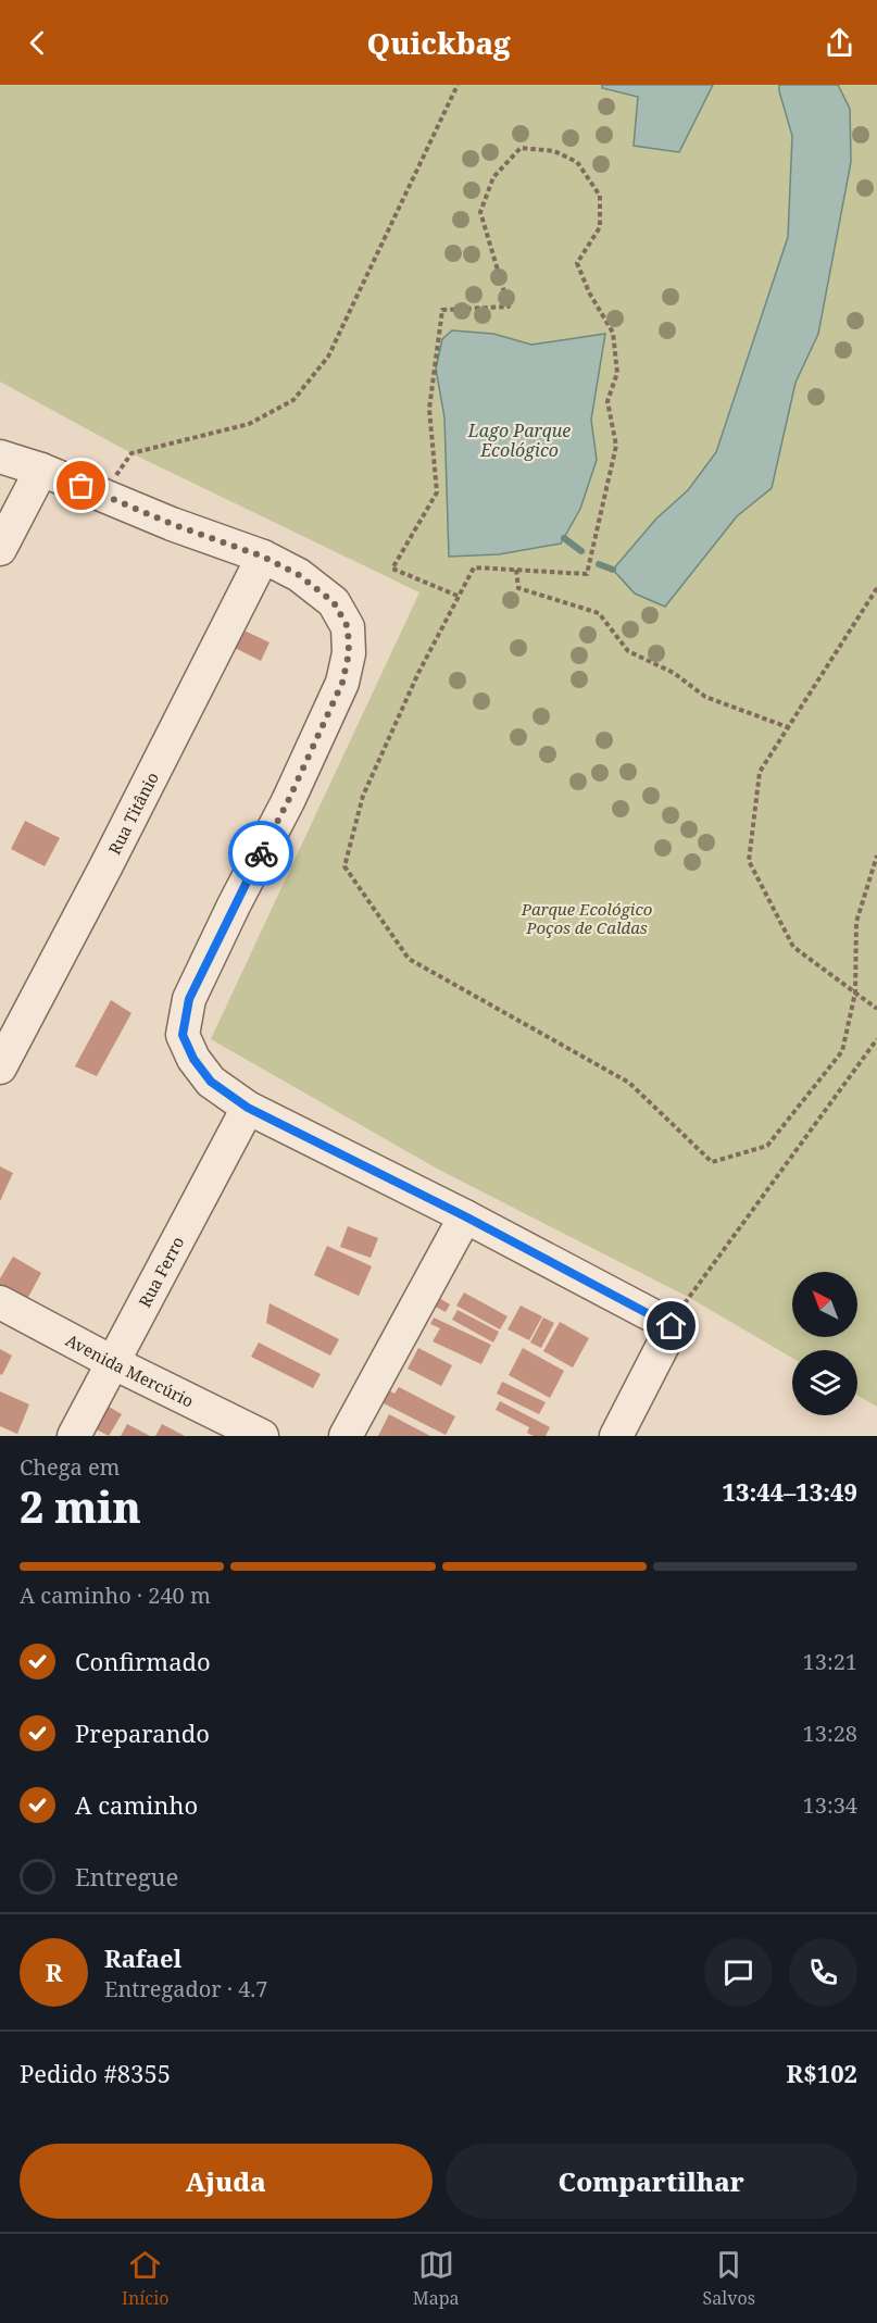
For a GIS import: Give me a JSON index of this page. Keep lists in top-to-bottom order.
{
  "streets": {
    "street": ["Rua Titânio", "Rua Ferro", "Avenida Mercúrio"]
  },
  "crossings": [
    ["Rua Ferro", "Avenida Mercúrio"]
  ],
  "water": ["Lago Parque Ecológico"],
  "parks": ["Parque Ecológico Poços de Caldas"],
  "north": "top left",
  "page": {
    "header": "Quickbag",
    "heading": ["2 min", "Chega em", "13:44–13:49"],
    "panel": [
      "Rafael",
      "Entregador · 4.7",
      "Pedido #8355",
      "R$102"
    ],
    "bar": "A caminho · 240 m",
    "list": [
      ["Confirmado", "13:21"],
      ["Preparando", "13:28"],
      ["A caminho", "13:34"],
      "Entregue"
    ],
    "round": "R",
    "buttons": ["Ajuda", "Compartilhar"],
    "tabs": ["Início", "Mapa", "Salvos"]
  }
}
